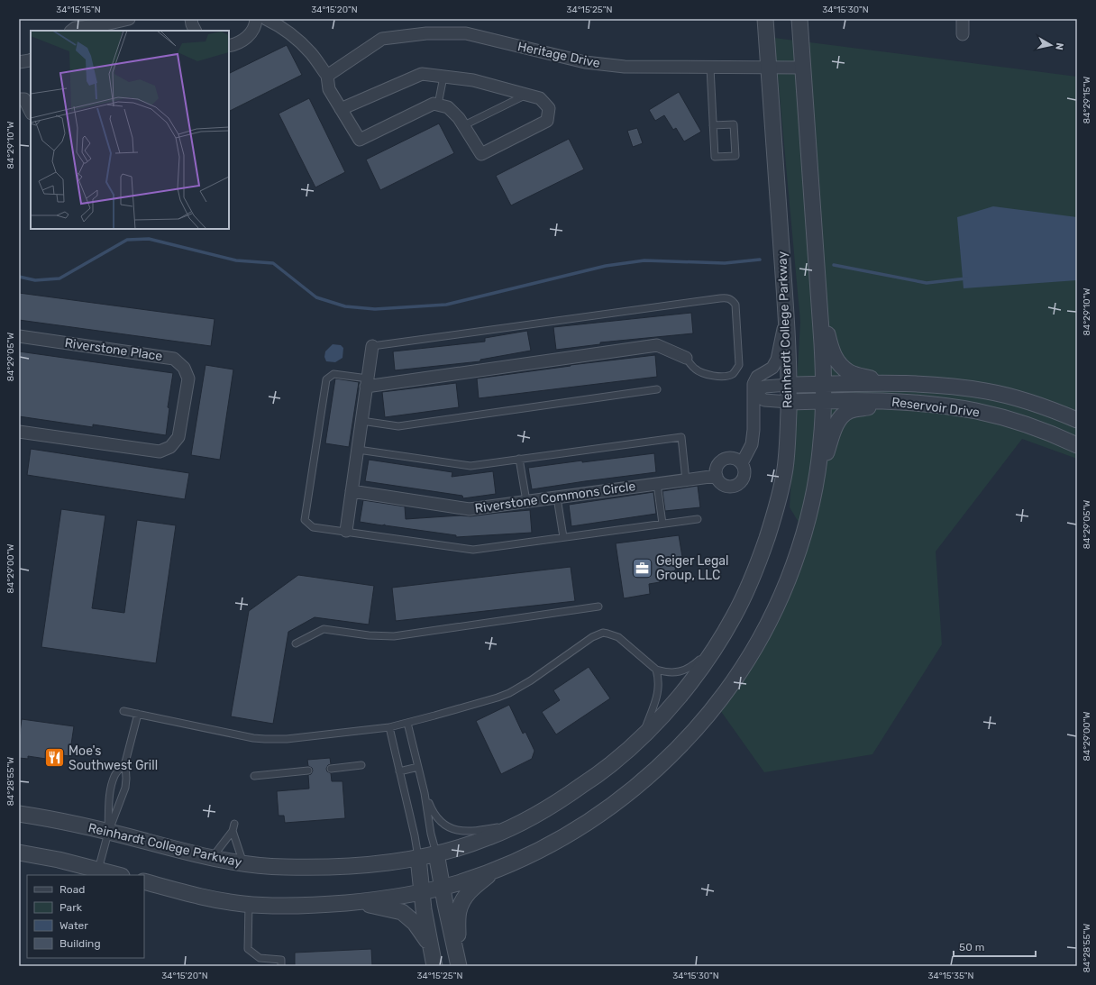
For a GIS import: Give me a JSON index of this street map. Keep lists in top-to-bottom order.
{
  "streets": {
    "street": [
      "Heritage Drive",
      "Reinhardt College Parkway",
      "Riverstone Place",
      "Reservoir Drive",
      "Riverstone Commons Circle"
    ]
  },
  "crossings": [
    ["Heritage Drive", "Reinhardt College Parkway"],
    ["Reinhardt College Parkway", "Reservoir Drive"]
  ],
  "places": {
    "office": ["Geiger Legal Group, LLC"],
    "restaurant": ["Moe's Southwest Grill"]
  },
  "legend": [
    "Road",
    "Park",
    "Water",
    "Building"
  ],
  "scale_bar": "50 m",
  "north": "right",
  "coordinates": [
    "34°15'15\"N",
    "34°15'20\"N",
    "34°15'25\"N",
    "34°15'30\"N",
    "84°29'15\"W",
    "84°29'10\"W",
    "84°29'05\"W",
    "84°29'00\"W",
    "84°28'55\"W",
    "34°15'35\"N"
  ]
}
